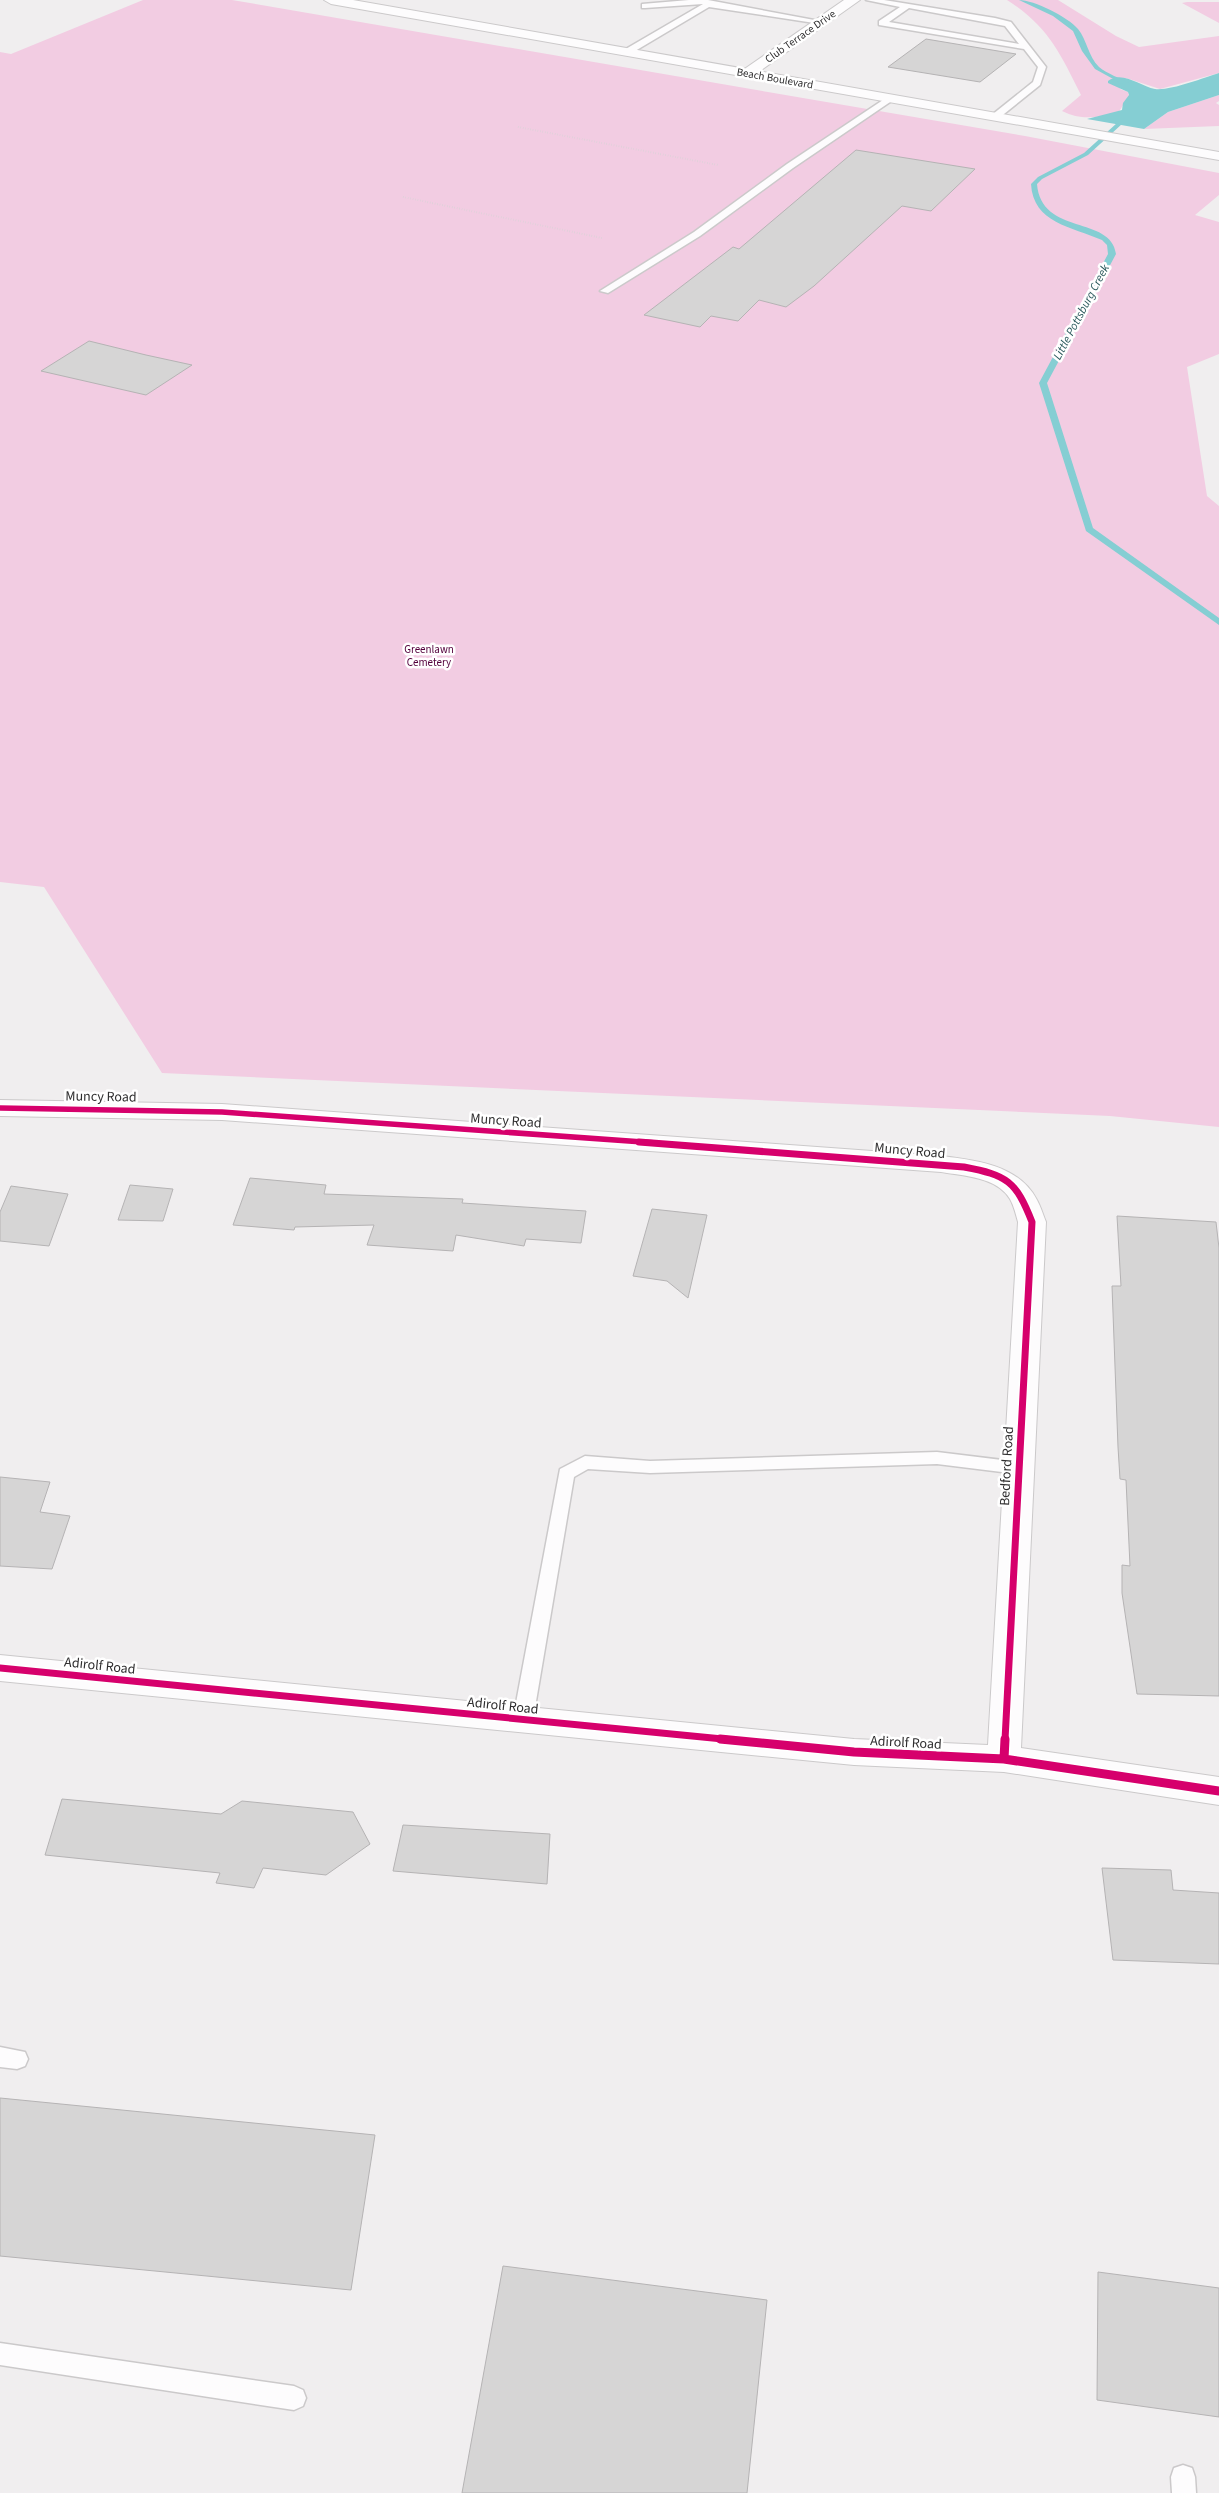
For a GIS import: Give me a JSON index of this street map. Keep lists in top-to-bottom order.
{
  "streets": {
    "main road": [
      "Club Terrace Drive",
      "Beach Boulevard",
      "Muncy Road",
      "Bedford Road",
      "Adirolf Road"
    ]
  },
  "crossings": [
    ["Club Terrace Drive", "Beach Boulevard"],
    ["Muncy Road", "Bedford Road"],
    ["Bedford Road", "Adirolf Road"]
  ],
  "water": ["Little Pottsburg Creek"],
  "parks": ["Greenlawn Cemetery"]
}
